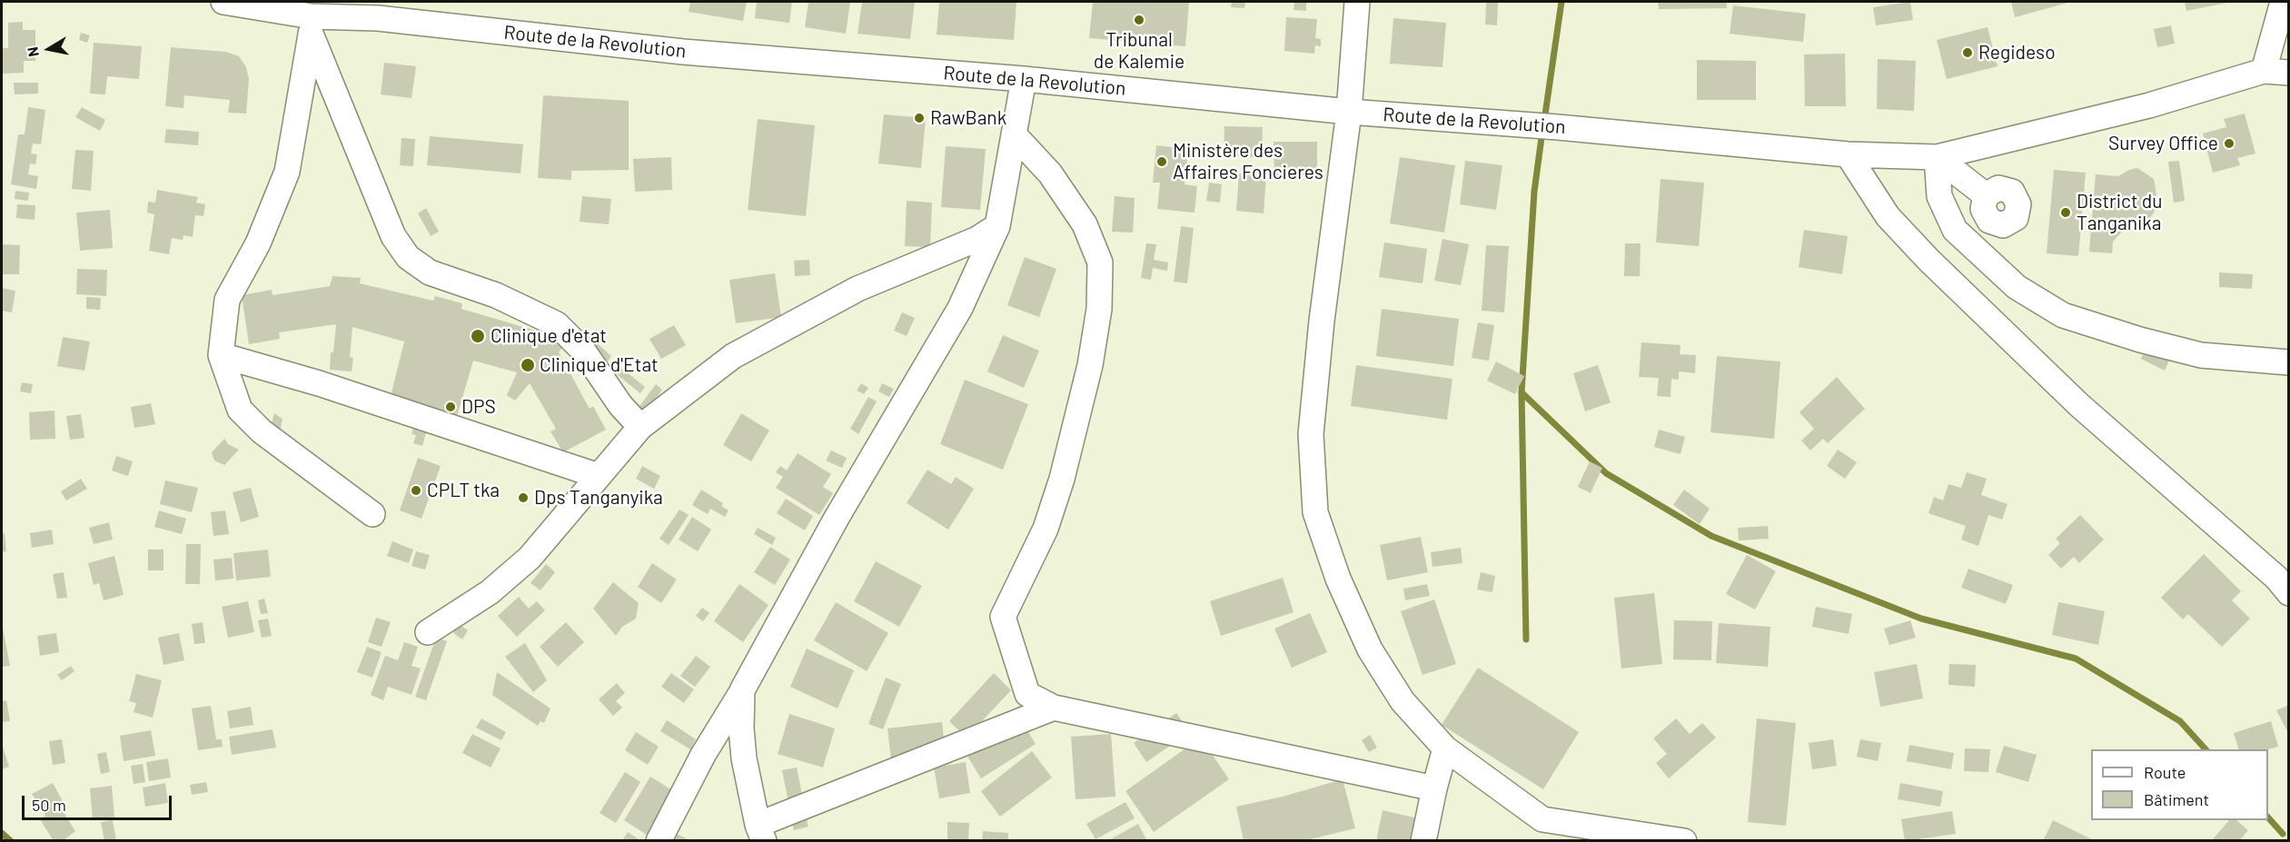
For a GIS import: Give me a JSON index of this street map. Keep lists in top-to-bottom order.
{
  "streets": {
    "street": ["Route de la Revolution"]
  },
  "places": [
    "Tribunal de Kalemie",
    "Regideso",
    "RawBank",
    "Survey Office",
    "Ministère des Affaires Foncieres",
    "District du Tanganika",
    "Clinique d'etat",
    "Clinique d'Etat",
    "DPS",
    "CPLT tka",
    "Dps Tanganyika"
  ],
  "legend": ["Route", "Bâtiment"],
  "scale_bar": "50 m",
  "north": "left"
}
